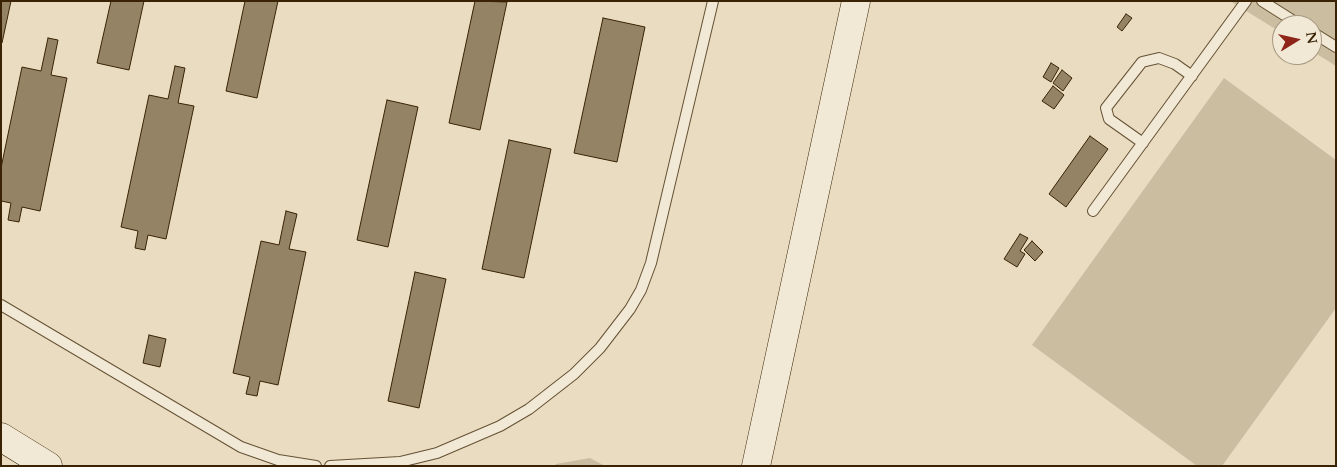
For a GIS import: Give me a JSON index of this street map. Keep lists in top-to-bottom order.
{
  "north": "right"
}
